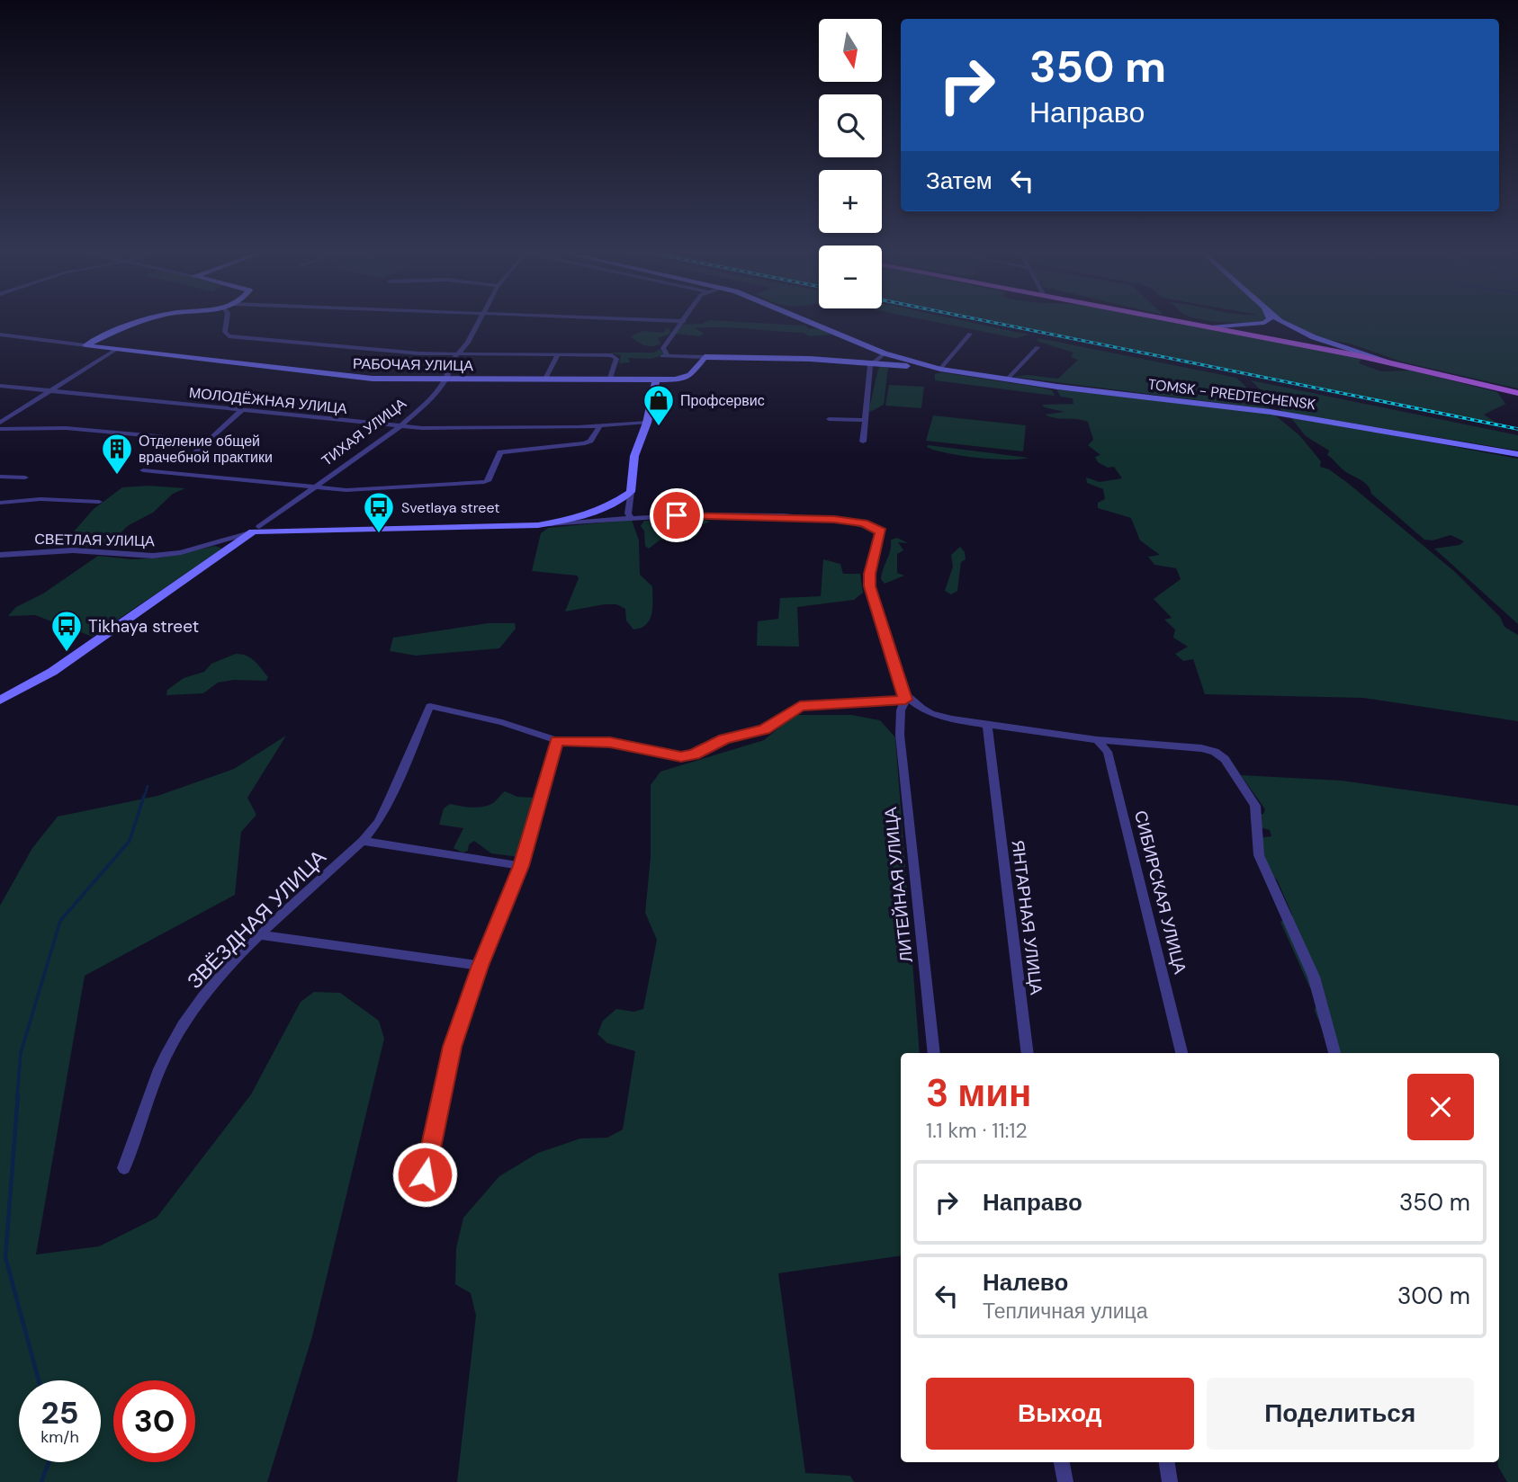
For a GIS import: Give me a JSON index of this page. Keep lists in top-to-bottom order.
{
  "streets": {
    "street": [
      "РАБОЧАЯ УЛИЦА",
      "TOMSK - PREDTECHENSK",
      "МОЛОДЁЖНАЯ УЛИЦА",
      "ТИХАЯ УЛИЦА",
      "СВЕТЛАЯ УЛИЦА",
      "ЛИТЕЙНАЯ УЛИЦА",
      "СИБИРСКАЯ УЛИЦА",
      "ЯНТАРНАЯ УЛИЦА",
      "ЗВЁЗДНАЯ УЛИЦА"
    ]
  },
  "crossings": [
    ["РАБОЧАЯ УЛИЦА", "ТИХАЯ УЛИЦА"],
    ["МОЛОДЁЖНАЯ УЛИЦА", "ТИХАЯ УЛИЦА"],
    ["ТИХАЯ УЛИЦА", "СВЕТЛАЯ УЛИЦА"]
  ],
  "places": {
    "shop": ["Профсервис"],
    "building": ["Отделение общей врачебной практики"],
    "bus stop": ["Svetlaya street", "Tikhaya street"]
  },
  "north": "bottom",
  "page": {
    "map_buttons": ["+", "−"],
    "turn": ["350 m", "Направо"],
    "then": "Затем",
    "heading": ["3 мин", "1.1 km · 11:12"],
    "list": [
      {
        "name": "Направо",
        "value": "350 m"
      },
      {
        "name": "Налево",
        "note": "Тепличная улица",
        "value": "300 m"
      }
    ],
    "buttons": ["Выход", "Поделиться"],
    "speed": "25 km/h",
    "limit": "30"
  }
}
